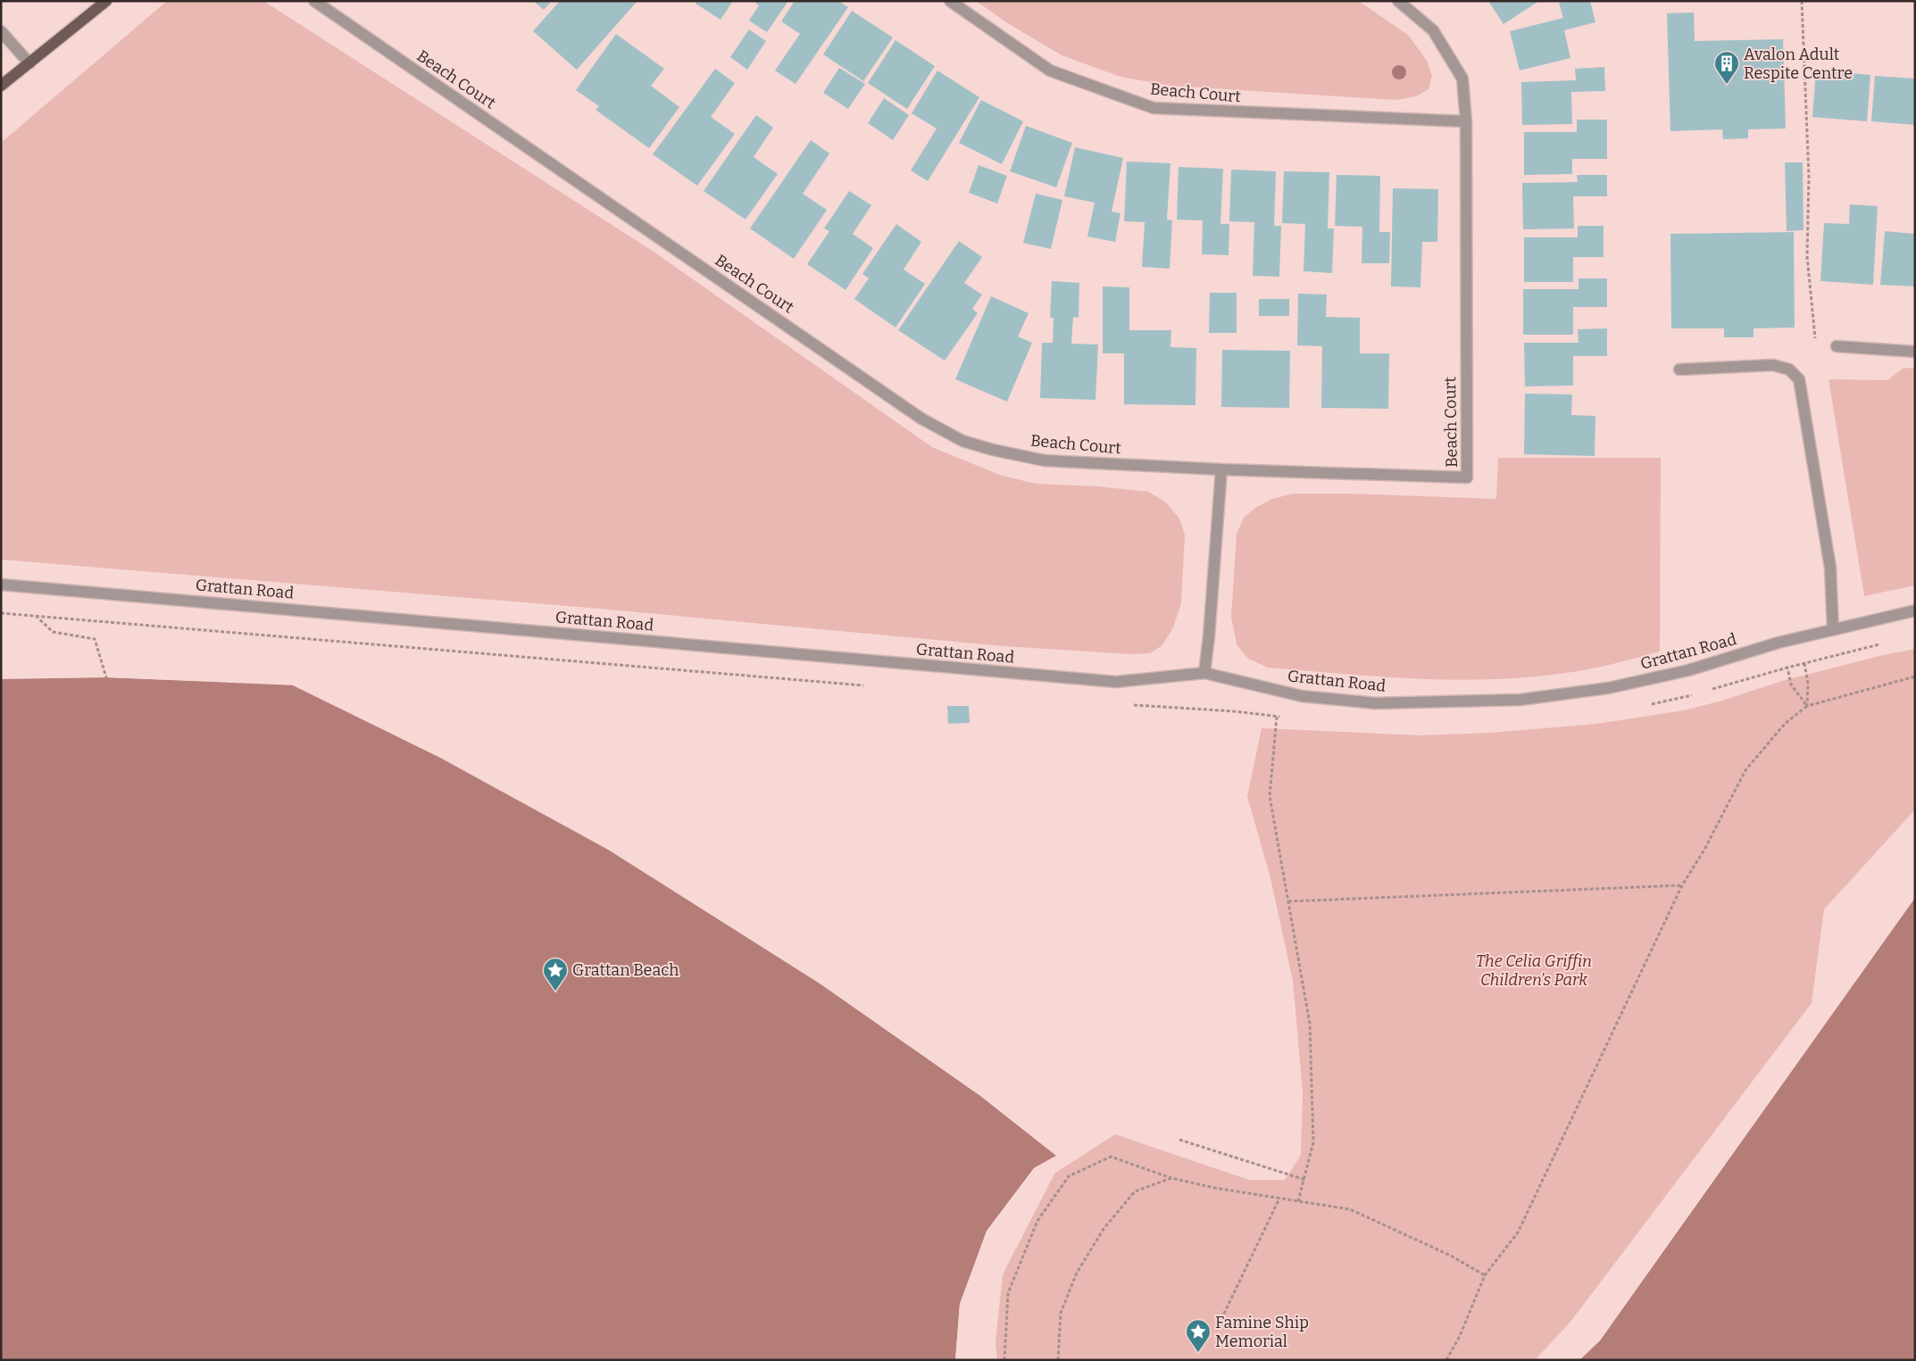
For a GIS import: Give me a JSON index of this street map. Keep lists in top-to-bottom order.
{
  "streets": {
    "street": ["Beach Court", "Grattan Road"]
  },
  "parks": ["The Celia Griffin Children’s Park"],
  "places": {
    "building": ["Avalon Adult Respite Centre"],
    "place": ["Grattan Beach", "Famine Ship Memorial"]
  }
}
